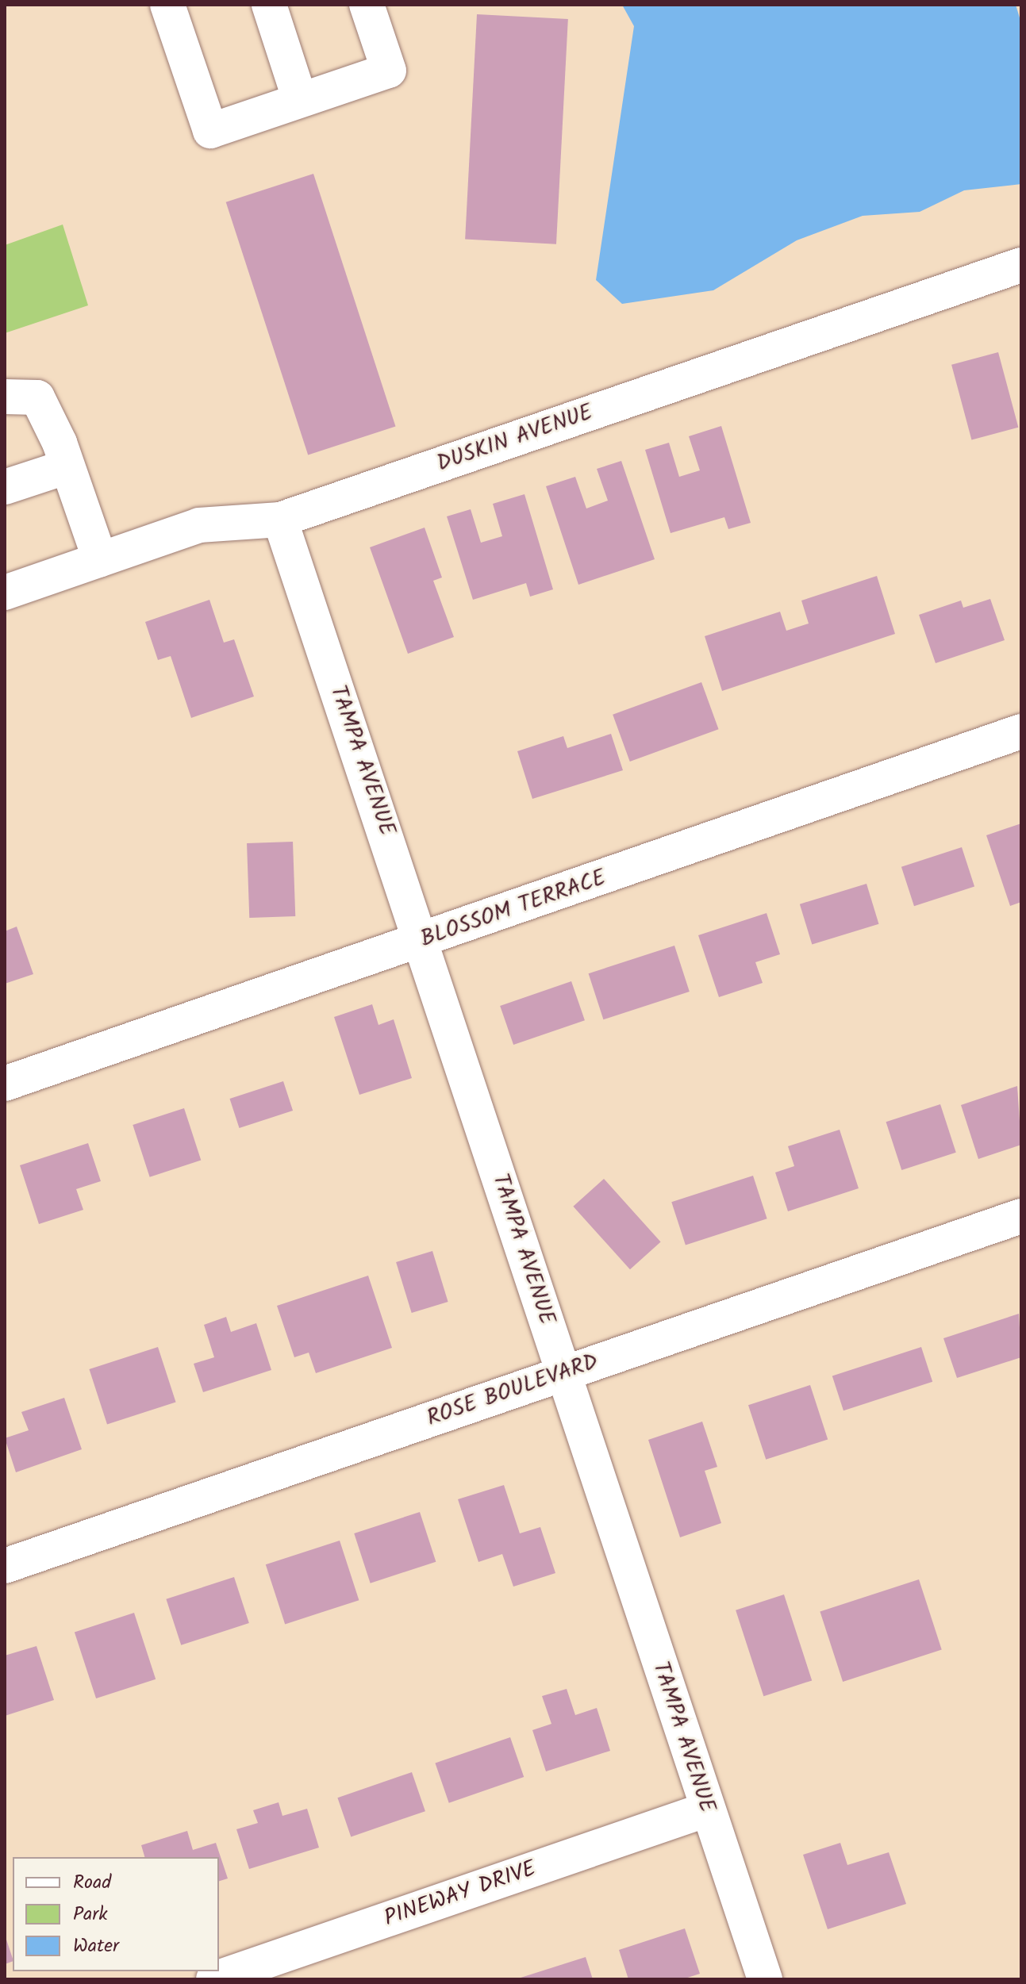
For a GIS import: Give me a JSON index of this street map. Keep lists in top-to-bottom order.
{
  "streets": {
    "street": [
      "DUSKIN AVENUE",
      "TAMPA AVENUE",
      "BLOSSOM TERRACE",
      "ROSE BOULEVARD",
      "PINEWAY DRIVE"
    ]
  },
  "crossings": [
    ["DUSKIN AVENUE", "TAMPA AVENUE"],
    ["TAMPA AVENUE", "BLOSSOM TERRACE"],
    ["TAMPA AVENUE", "ROSE BOULEVARD"],
    ["TAMPA AVENUE", "PINEWAY DRIVE"]
  ],
  "legend": ["Road", "Park", "Water"]
}
